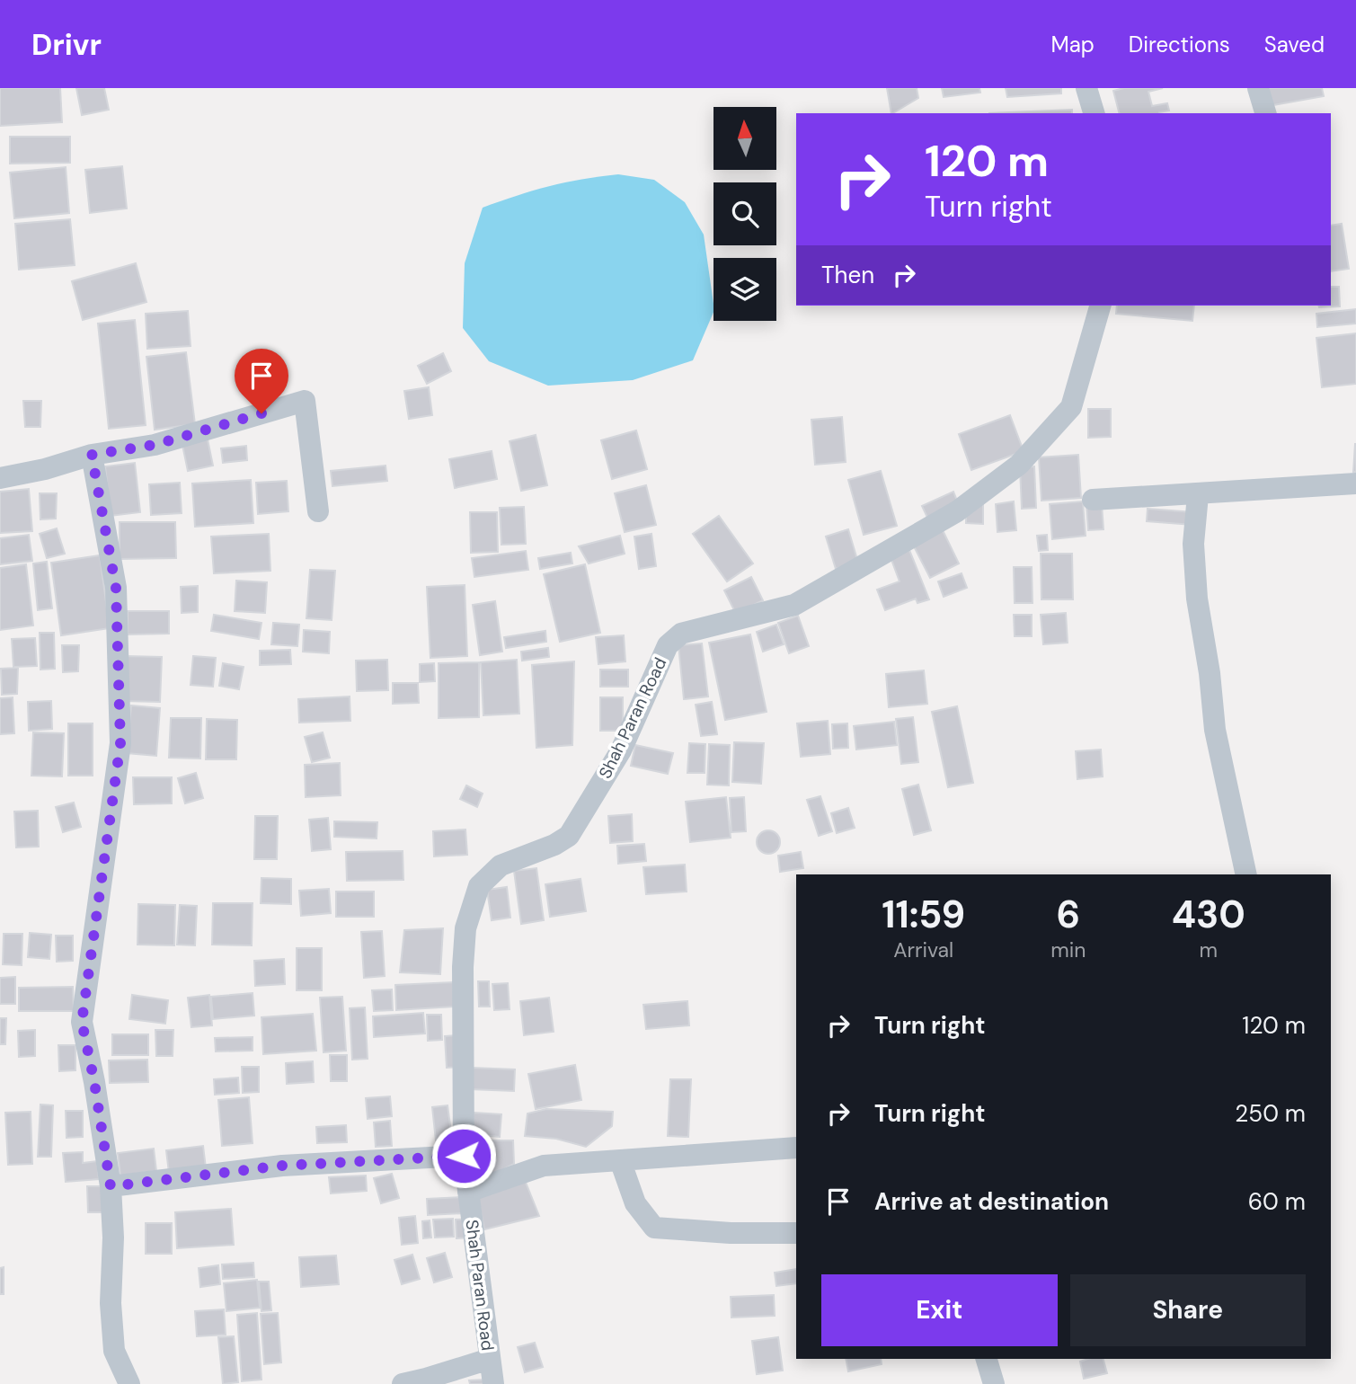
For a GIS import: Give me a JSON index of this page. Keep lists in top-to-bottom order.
{
  "streets": {
    "street": ["Shah Paran Road"]
  },
  "north": "top",
  "page": {
    "header": "Drivr",
    "nav": ["Map", "Directions", "Saved"],
    "turn": ["120 m", "Turn right"],
    "then": "Then",
    "eta": [
      "11:59",
      "Arrival",
      "6",
      "min",
      "430",
      "m"
    ],
    "list": [
      {
        "name": "Turn right",
        "value": "120 m"
      },
      {
        "name": "Turn right",
        "value": "250 m"
      },
      {
        "name": "Arrive at destination",
        "value": "60 m"
      }
    ],
    "buttons": ["Exit", "Share"]
  }
}
